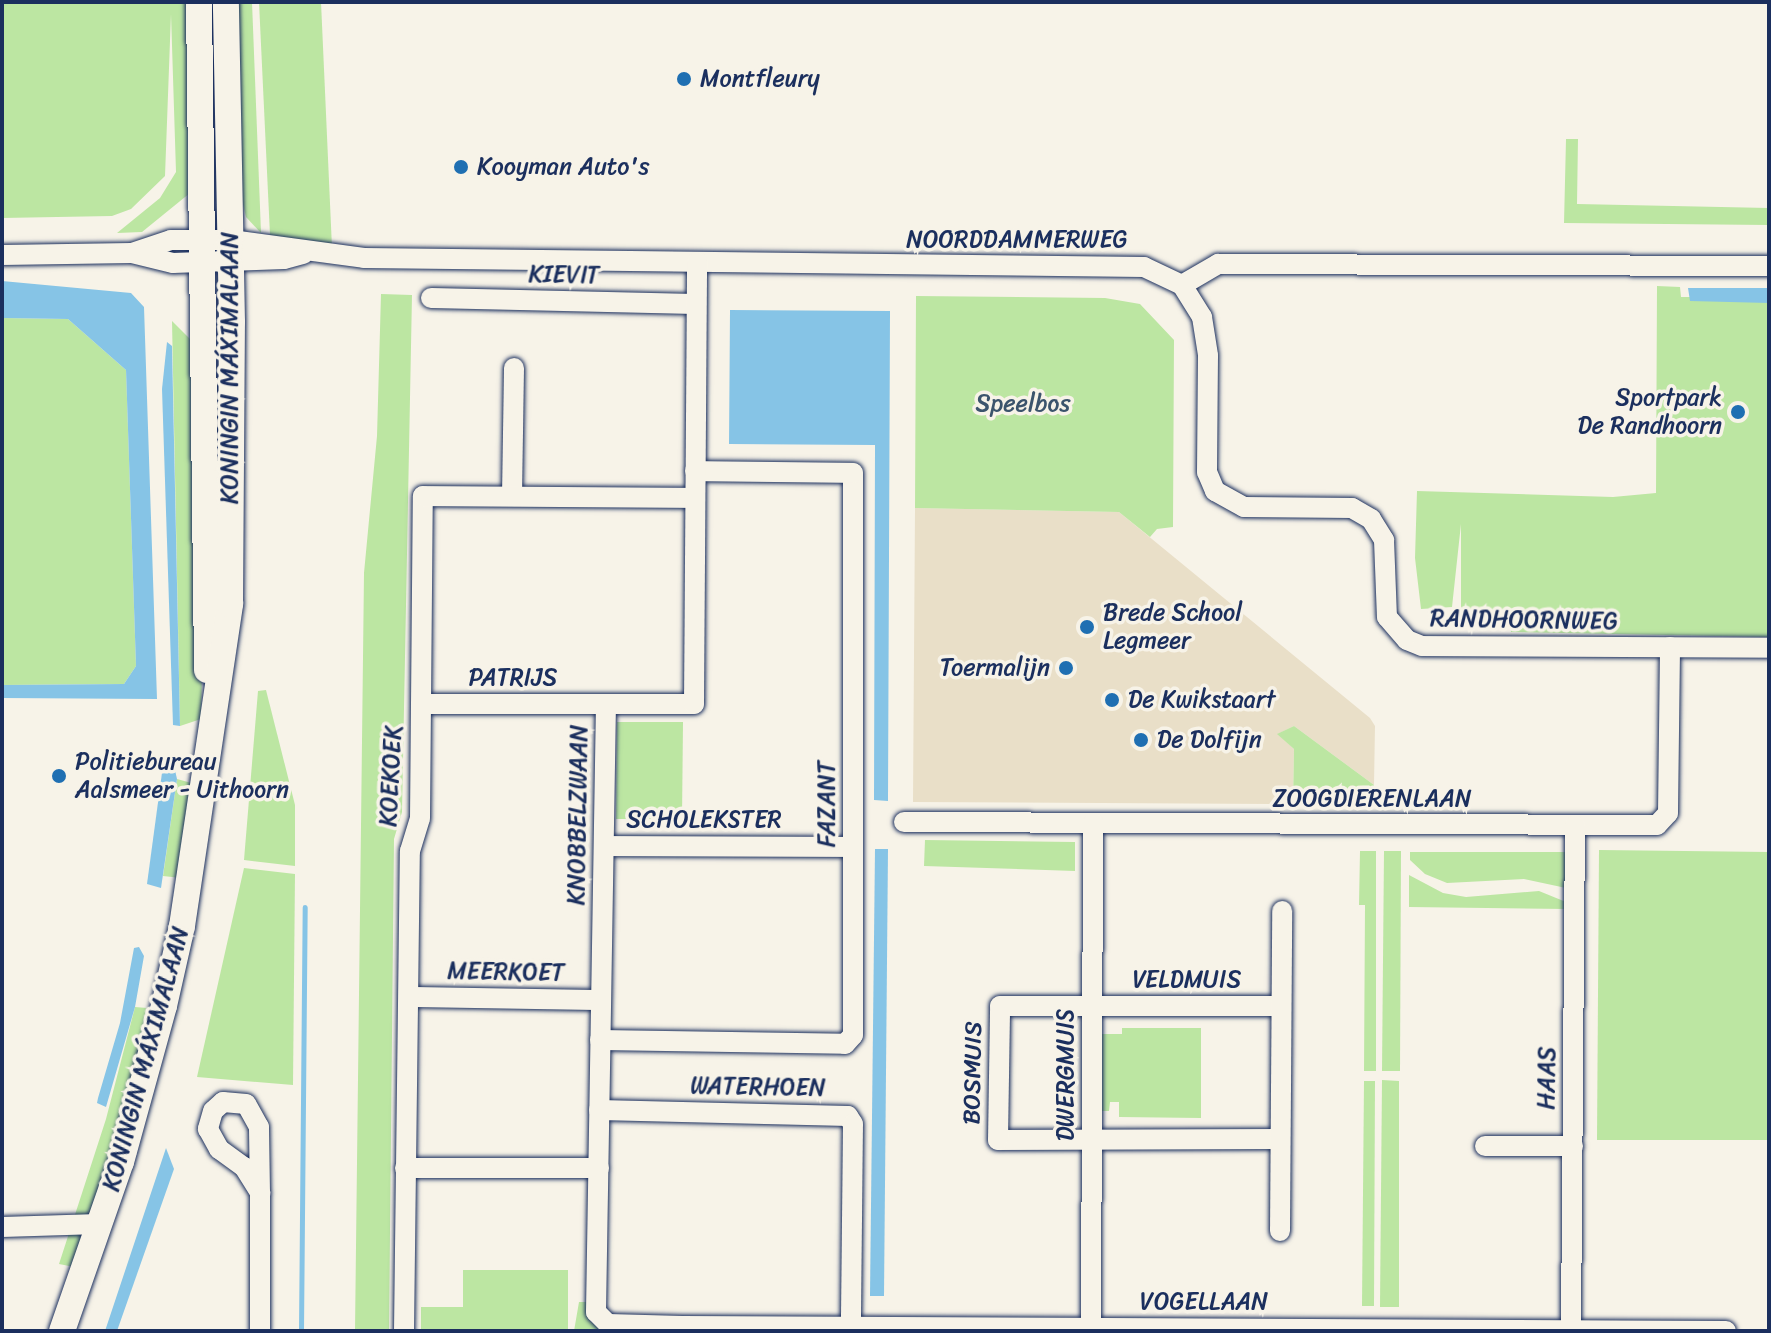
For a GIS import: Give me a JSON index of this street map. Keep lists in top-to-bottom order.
{
  "streets": {
    "main road": ["KONINGIN MÁXIMALAAN"],
    "street": [
      "NOORDDAMMERWEG",
      "KIEVIT",
      "RANDHOORNWEG",
      "PATRIJS",
      "KOEKOEK",
      "ZOOGDIERENLAAN",
      "FAZANT",
      "KNOBBELZWAAN",
      "SCHOLEKSTER",
      "MEERKOET",
      "VELDMUIS",
      "BOSMUIS",
      "DWERGMUIS",
      "HAAS",
      "WATERHOEN",
      "VOGELLAAN"
    ]
  },
  "crossings": [
    ["NOORDDAMMERWEG", "KONINGIN MÁXIMALAAN"],
    ["NOORDDAMMERWEG", "RANDHOORNWEG"],
    ["NOORDDAMMERWEG", "KNOBBELZWAAN"],
    ["KIEVIT", "KNOBBELZWAAN"],
    ["RANDHOORNWEG", "ZOOGDIERENLAAN"],
    ["PATRIJS", "KOEKOEK"],
    ["PATRIJS", "KNOBBELZWAAN"],
    ["KOEKOEK", "KNOBBELZWAAN"],
    ["KOEKOEK", "MEERKOET"],
    ["ZOOGDIERENLAAN", "DWERGMUIS"],
    ["ZOOGDIERENLAAN", "HAAS"],
    ["FAZANT", "KNOBBELZWAAN"],
    ["FAZANT", "SCHOLEKSTER"],
    ["KNOBBELZWAAN", "SCHOLEKSTER"],
    ["KNOBBELZWAAN", "MEERKOET"],
    ["KNOBBELZWAAN", "WATERHOEN"],
    ["KNOBBELZWAAN", "VOGELLAAN"],
    ["VELDMUIS", "BOSMUIS"],
    ["VELDMUIS", "DWERGMUIS"],
    ["BOSMUIS", "DWERGMUIS"],
    ["DWERGMUIS", "VOGELLAAN"],
    ["HAAS", "VOGELLAAN"],
    ["WATERHOEN", "VOGELLAAN"]
  ],
  "parks": ["Speelbos"],
  "places": [
    "Montfleury",
    "Kooyman Auto's",
    "Sportpark De Randhoorn",
    "Brede School Legmeer",
    "Toermalijn",
    "De Kwikstaart",
    "De Dolfijn",
    "Politiebureau Aalsmeer - Uithoorn"
  ]
}
